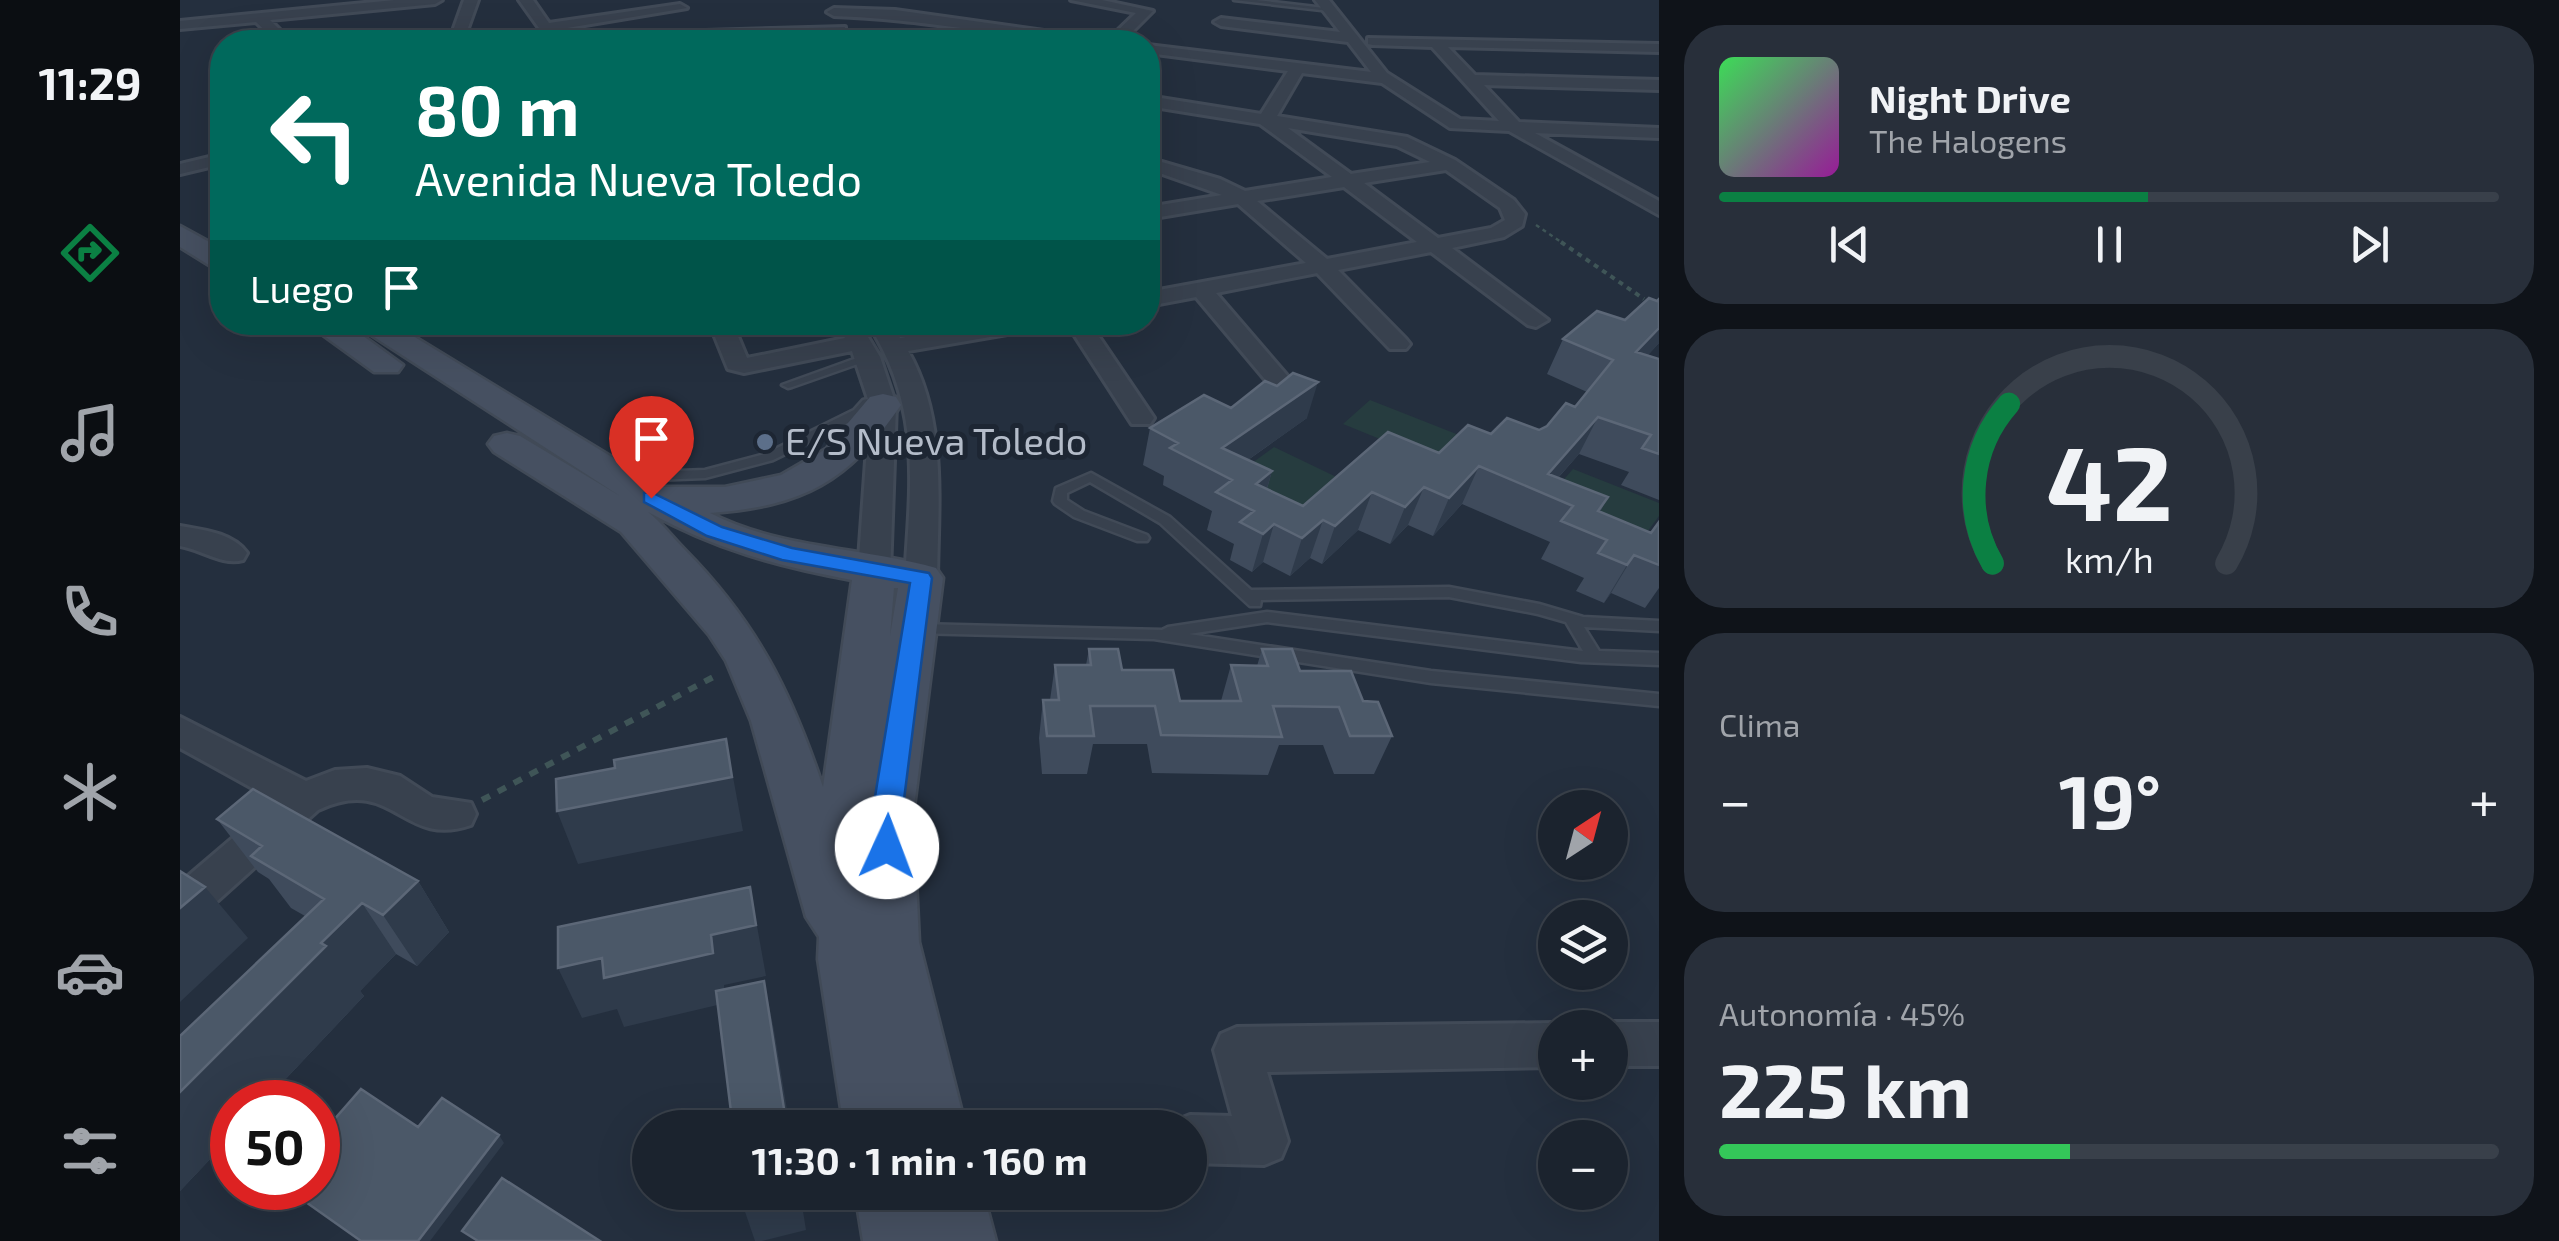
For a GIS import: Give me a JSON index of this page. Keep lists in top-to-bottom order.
{
  "places": ["E/S Nueva Toledo"],
  "north": "top right",
  "page": {
    "tabs": "11:29",
    "turn": ["80 m", "Avenida Nueva Toledo"],
    "song": ["Night Drive", "The Halogens"],
    "then": "Luego",
    "tile": [
      "Clima",
      ["Autonomía · 45%", "225 km"]
    ],
    "heat": ["−", "19°", "+"],
    "map_buttons": ["+", "−"],
    "limit": "50",
    "trip": "11:30 · 1 min · 160 m",
    "gauge": ["42", "km/h"]
  }
}
